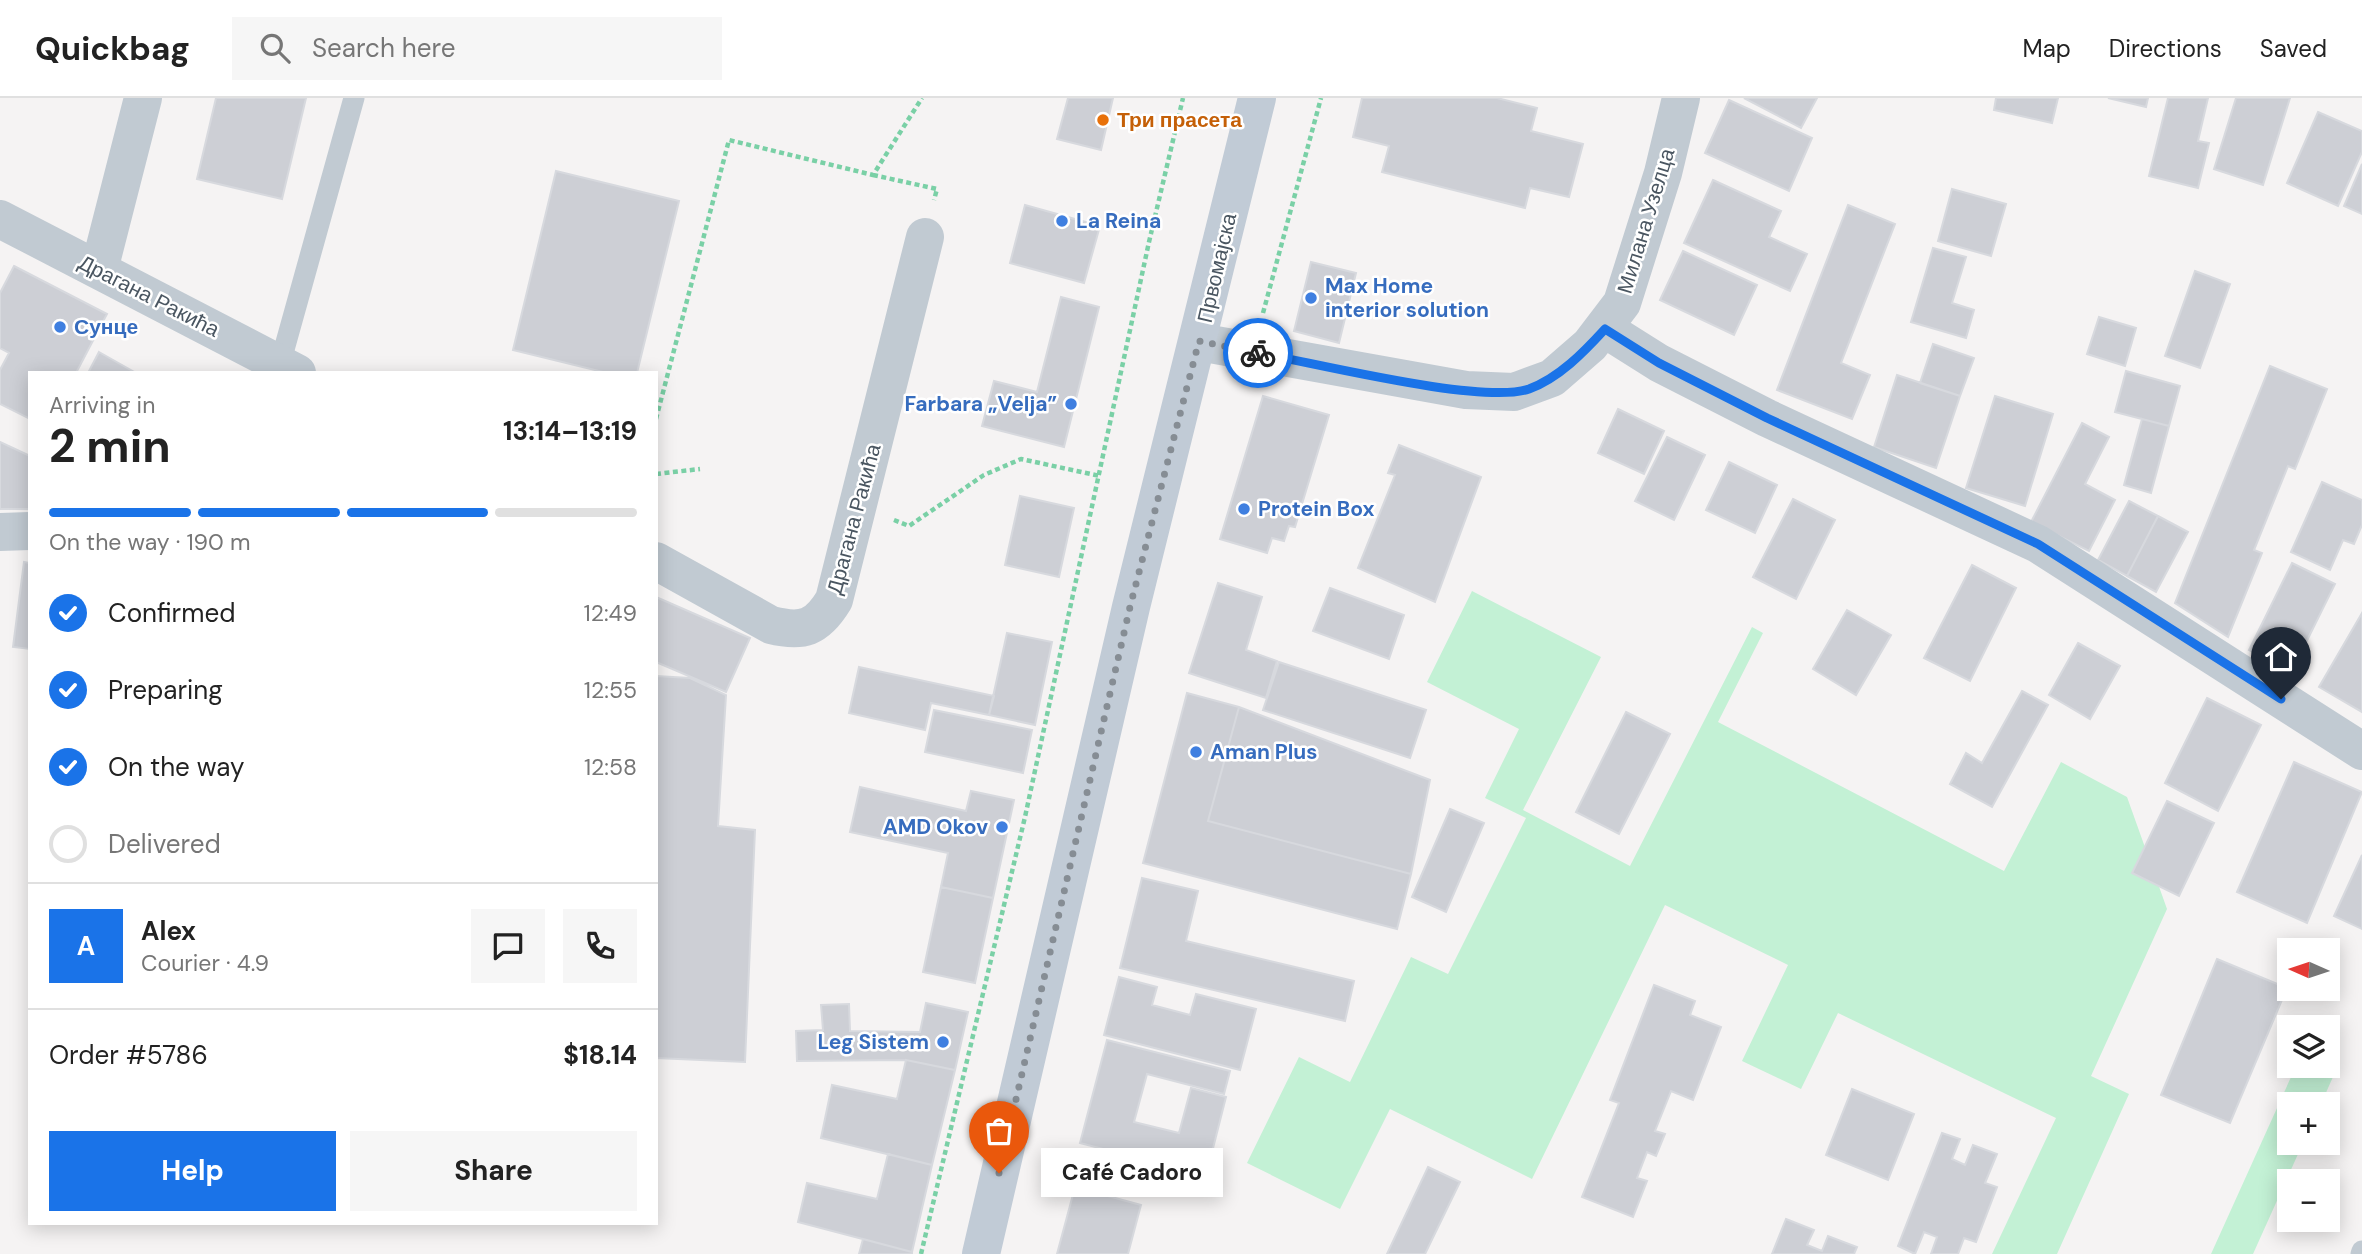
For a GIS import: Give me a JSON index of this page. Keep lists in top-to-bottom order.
{
  "streets": {
    "main road": ["Првомајска"],
    "street": ["Милана Узелца", "Драгана Ракића"]
  },
  "crossings": [
    ["Милана Узелца", "Првомајска"]
  ],
  "places": [
    "Три прасета",
    "La Reina",
    "Max Home interior solution",
    "Сунце",
    "Farbara „Velja”",
    "Protein Box",
    "Aman Plus",
    "AMD Okov",
    "Leg Sistem",
    "Café Cadoro"
  ],
  "north": "left",
  "page": {
    "header": "Quickbag",
    "search": "Search here",
    "nav": ["Map", "Directions", "Saved"],
    "heading": ["2 min", "Arriving in", "13:14–13:19"],
    "panel": [
      "Alex",
      "Courier · 4.9",
      "Order #5786",
      "$18.14"
    ],
    "bar": "On the way · 190 m",
    "list": [
      ["Confirmed", "12:49"],
      ["Preparing", "12:55"],
      ["On the way", "12:58"],
      "Delivered"
    ],
    "round": "A",
    "map_buttons": ["+", "−"],
    "buttons": ["Help", "Share"],
    "bubble": "Café Cadoro"
  }
}
